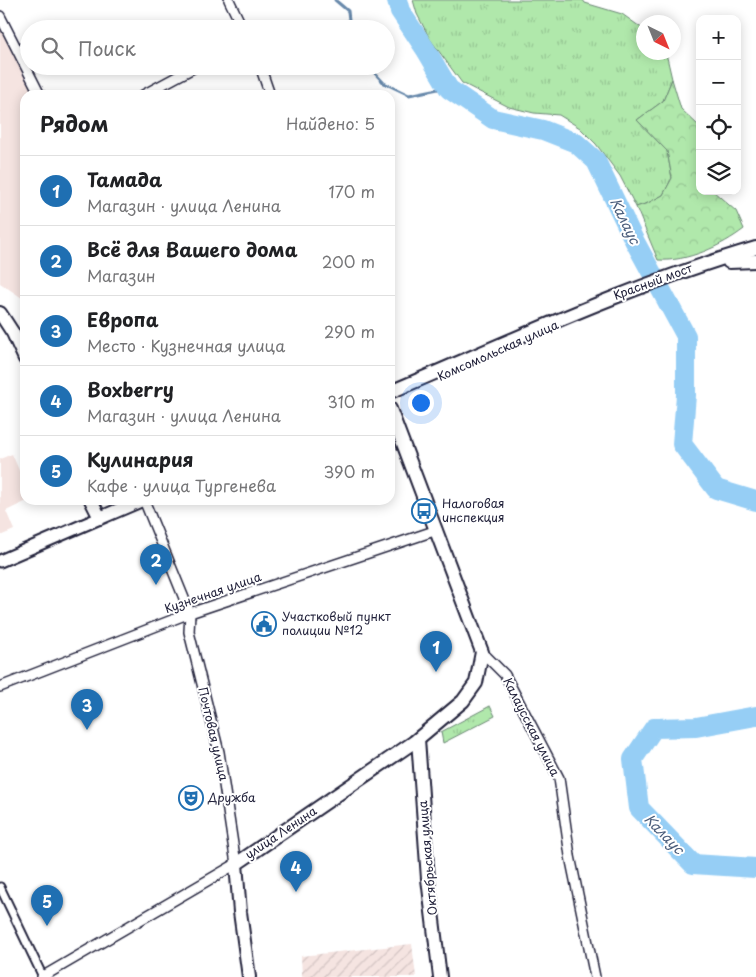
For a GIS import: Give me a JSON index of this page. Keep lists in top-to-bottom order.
{
  "streets": {
    "main road": [
      "Красный мост",
      "Комсомольская улица",
      "Калаусская улица",
      "Почтовая улица",
      "улица Ленина",
      "Октябрьская улица"
    ],
    "street": ["Кузнечная улица"]
  },
  "crossings": [
    ["Красный мост", "Комсомольская улица"],
    ["Кузнечная улица", "Калаусская улица"],
    ["Кузнечная улица", "Почтовая улица"],
    ["Калаусская улица", "улица Ленина"],
    ["Почтовая улица", "улица Ленина"],
    ["улица Ленина", "Октябрьская улица"]
  ],
  "water": ["Калаус"],
  "places": {
    "bus stop": ["Налоговая инспекция"],
    "public building": ["Участковый пункт полиции №12"],
    "theatre": ["Дружба"]
  },
  "north": "bottom right",
  "page": {
    "map_buttons": ["+", "−"],
    "search": "Поиск",
    "heading": ["Рядом", "Найдено: 5"],
    "list": [
      {
        "mark": "1",
        "name": "Тамада",
        "note": "Магазин · улица Ленина",
        "value": "170 m"
      },
      {
        "mark": "2",
        "name": "Всё для Вашего дома",
        "note": "Магазин",
        "value": "200 m"
      },
      {
        "mark": "3",
        "name": "Европа",
        "note": "Место · Кузнечная улица",
        "value": "290 m"
      },
      {
        "mark": "4",
        "name": "Boxberry",
        "note": "Магазин · улица Ленина",
        "value": "310 m"
      },
      {
        "mark": "5",
        "name": "Кулинария",
        "note": "Кафе · улица Тургенева",
        "value": "390 m"
      }
    ],
    "pins": [
      "2",
      "1",
      "3",
      "4",
      "5"
    ]
  }
}
